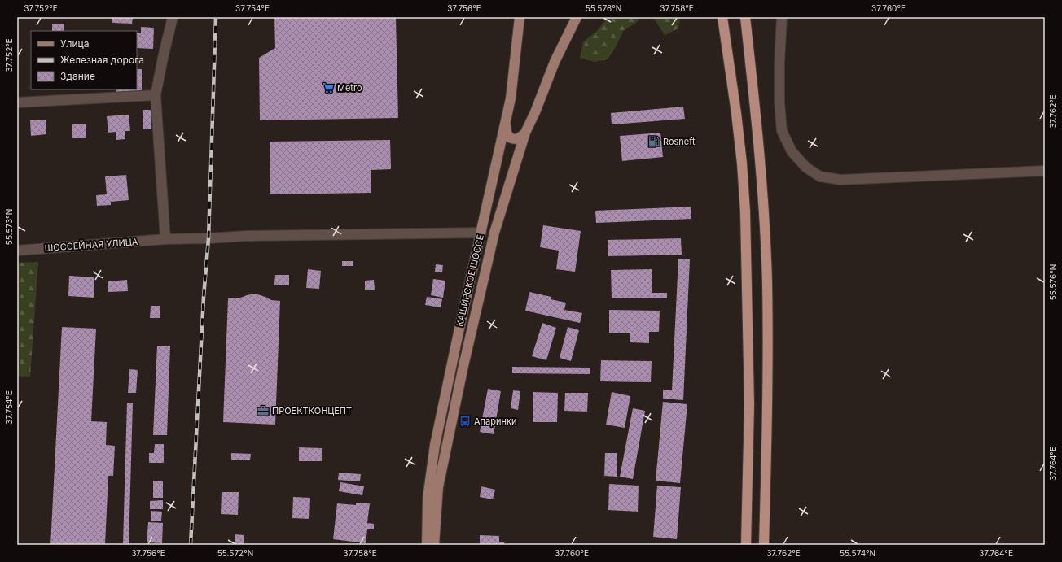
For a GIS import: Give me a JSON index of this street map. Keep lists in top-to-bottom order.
{
  "streets": {
    "main road": ["КАШИРСКОЕ ШОССЕ"],
    "street": ["ШОССЕЙНАЯ УЛИЦА"]
  },
  "crossings": [
    ["ШОССЕЙНАЯ УЛИЦА", "КАШИРСКОЕ ШОССЕ"]
  ],
  "places": {
    "supermarket": ["Metro"],
    "fuel station": ["Rosneft"],
    "office": ["ПРОЕКТКОНЦЕПТ"],
    "bus stop": ["Апаринки"]
  },
  "legend": ["Улица", "Железная дорога", "Здание"],
  "coordinates": [
    "37.752°E",
    "37.754°E",
    "37.756°E",
    "55.576°N",
    "37.758°E",
    "37.760°E",
    "37.762°E",
    "55.573°N",
    "37.764°E",
    "55.572°N",
    "55.574°N"
  ]
}
